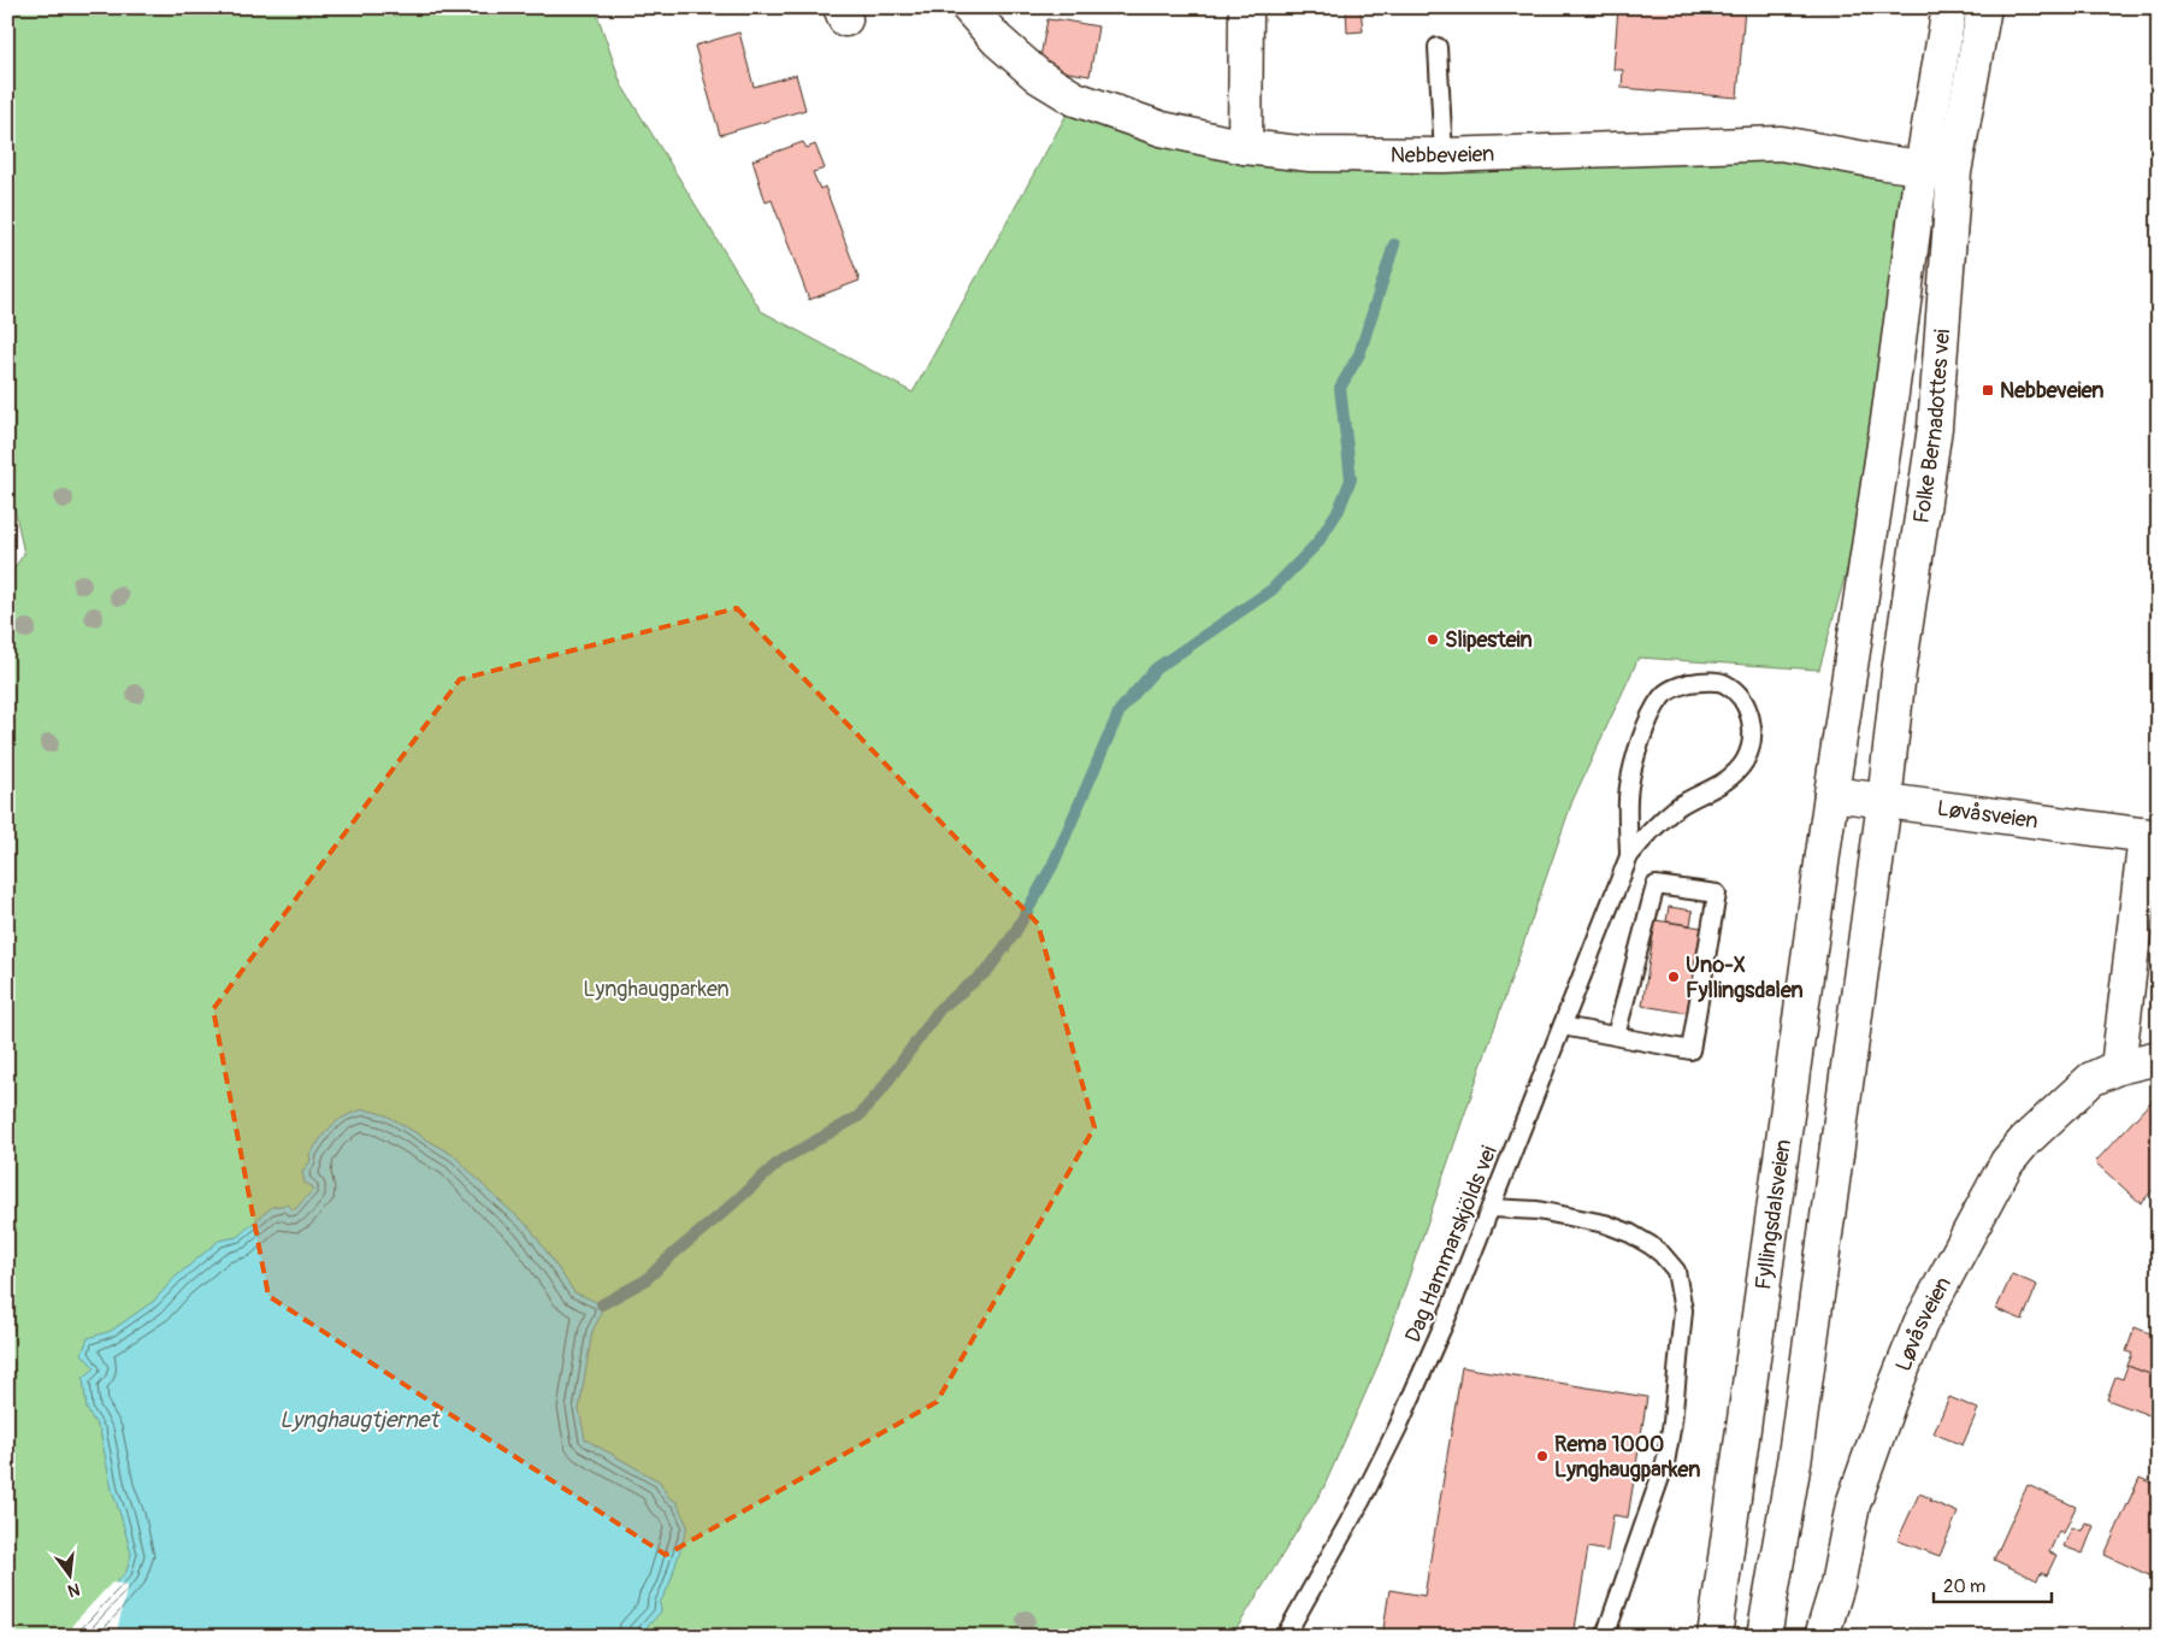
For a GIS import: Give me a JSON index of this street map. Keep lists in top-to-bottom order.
{
  "streets": {
    "main road": [
      "Nebbeveien",
      "Folke Bernadottes vei",
      "Løvåsveien",
      "Fyllingsdalsveien"
    ],
    "lane": ["Dag Hammarskjölds vei"]
  },
  "crossings": [
    ["Nebbeveien", "Folke Bernadottes vei"],
    ["Folke Bernadottes vei", "Løvåsveien"],
    ["Folke Bernadottes vei", "Fyllingsdalsveien"],
    ["Løvåsveien", "Fyllingsdalsveien"]
  ],
  "water": ["Lynghaugtjernet"],
  "parks": ["Lynghaugparken"],
  "places": {
    "transit": ["Nebbeveien"],
    "other": ["Slipestein", "Uno-X Fyllingsdalen", "Rema 1000 Lynghaugparken"]
  },
  "scale_bar": "20 m",
  "north": "bottom"
}
